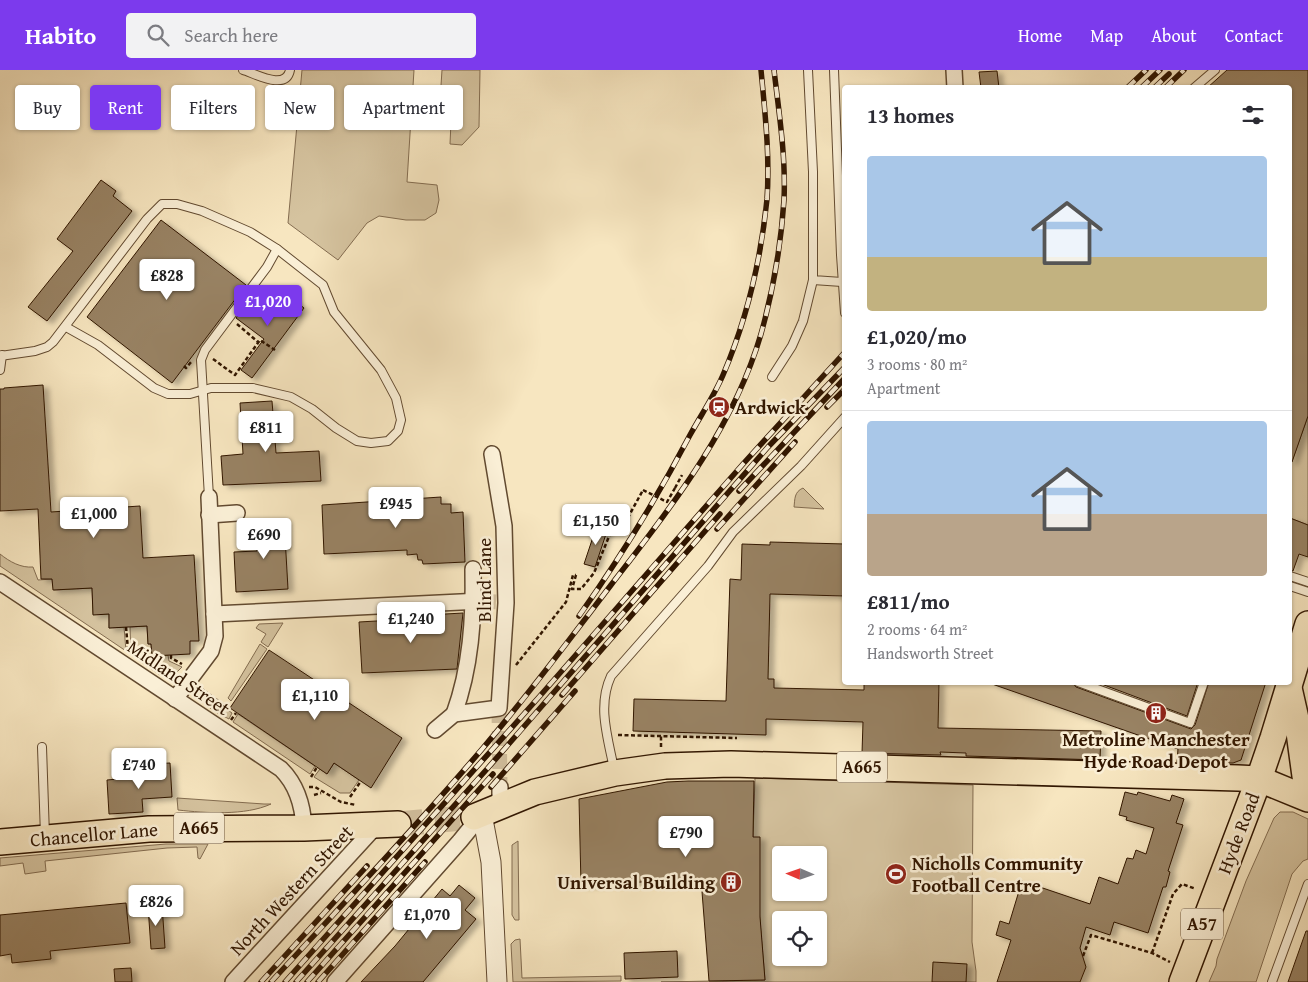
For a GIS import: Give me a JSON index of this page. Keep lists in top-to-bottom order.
{
  "streets": {
    "highway": [
      "A665",
      "Hyde Road",
      "Chancellor Lane",
      "A57"
    ],
    "street": ["Blind Lane", "Midland Street", "North Western Street"]
  },
  "crossings": [
    ["Midland Street", "Chancellor Lane"],
    ["A665", "Hyde Road"],
    ["Chancellor Lane", "North Western Street"]
  ],
  "places": {
    "station": ["Ardwick"],
    "building": ["Metroline Manchester Hyde Road Depot", "Universal Building"],
    "sports": ["Nicholls Community Football Centre"]
  },
  "north": "left",
  "page": {
    "header": "Habito",
    "search": "Search here",
    "nav": [
      "Home",
      "Map",
      "About",
      "Contact"
    ],
    "chip": [
      "Buy",
      "Rent",
      "Filters",
      "New",
      "Apartment"
    ],
    "heading": "13 homes",
    "list": [
      {
        "name": "£1,020/mo",
        "note": "3 rooms · 80 m² · Apartment"
      },
      {
        "name": "£811/mo",
        "note": "2 rooms · 64 m² · Handsworth Street"
      }
    ],
    "price": [
      "£828",
      "£1,020",
      "£811",
      "£945",
      "£1,000",
      "£1,150",
      "£690",
      "£1,240",
      "£1,110",
      "£740",
      "£790",
      "£826",
      "£1,070"
    ]
  }
}
